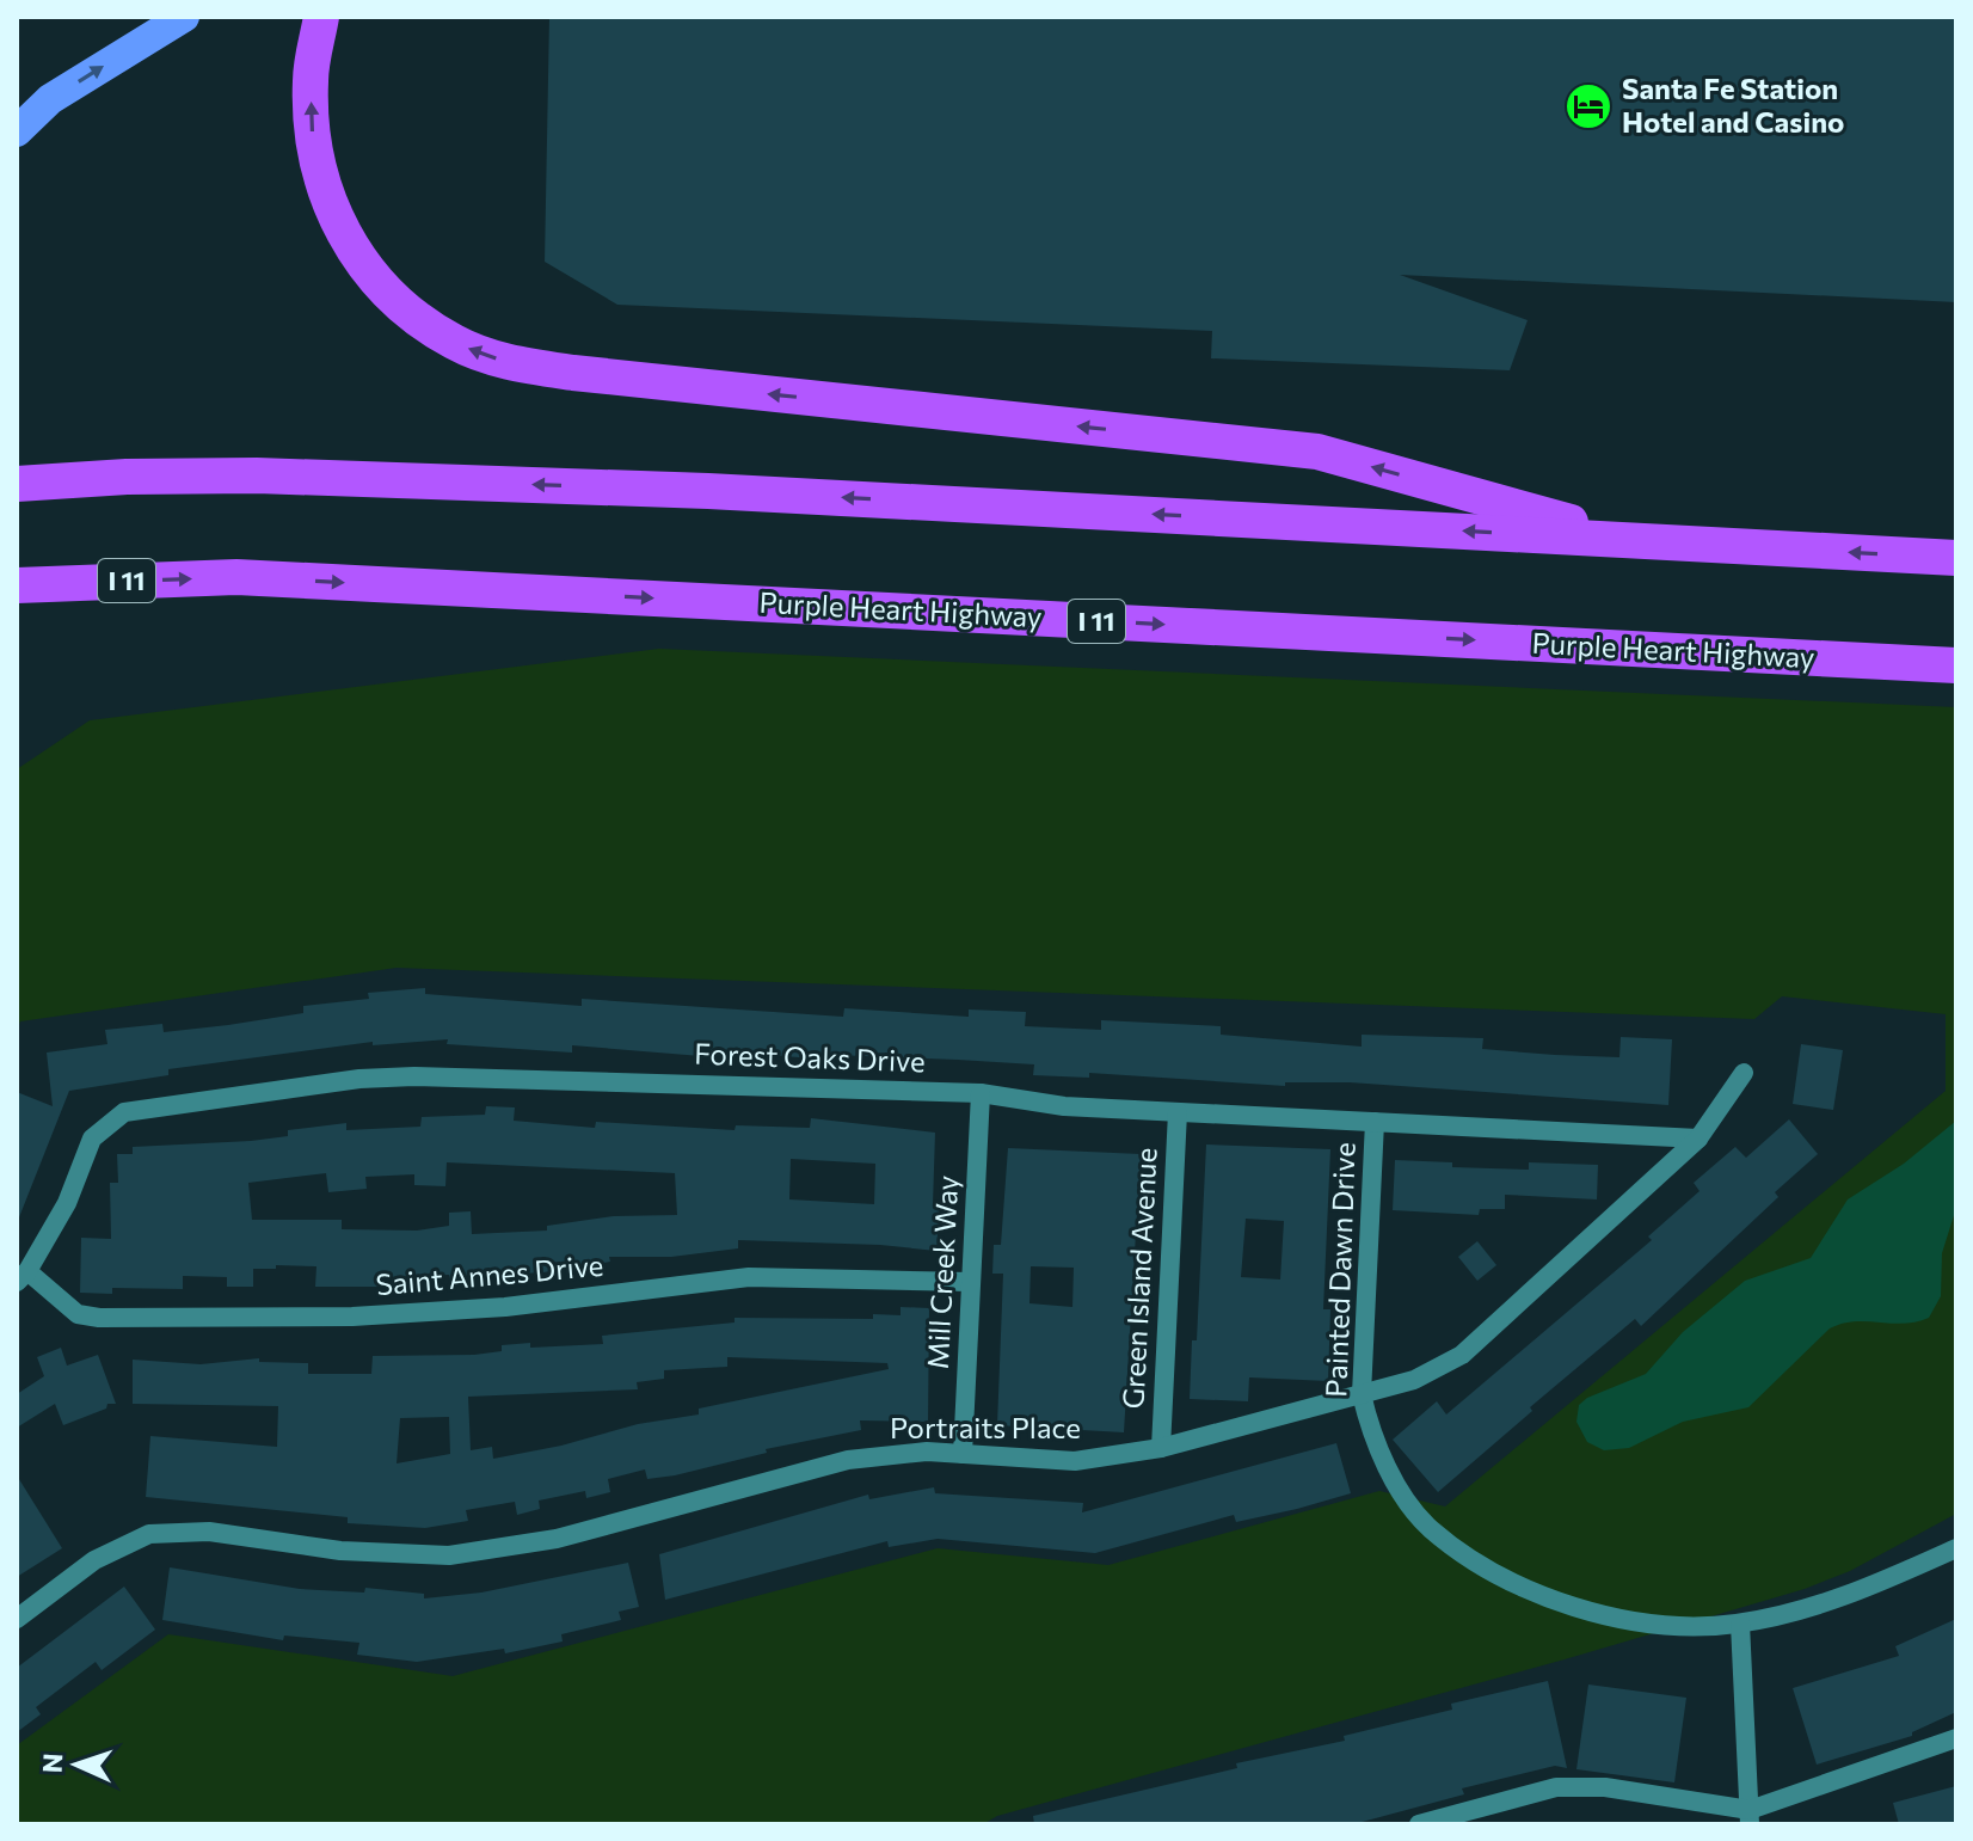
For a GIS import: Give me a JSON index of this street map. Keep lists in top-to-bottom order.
{
  "streets": {
    "highway": ["I 11", "Purple Heart Highway"],
    "street": [
      "Forest Oaks Drive",
      "Painted Dawn Drive",
      "Mill Creek Way",
      "Saint Annes Drive",
      "Green Island Avenue",
      "Portraits Place"
    ]
  },
  "crossings": [
    ["Forest Oaks Drive", "Painted Dawn Drive"],
    ["Forest Oaks Drive", "Mill Creek Way"],
    ["Forest Oaks Drive", "Saint Annes Drive"],
    ["Forest Oaks Drive", "Green Island Avenue"],
    ["Forest Oaks Drive", "Portraits Place"],
    ["Painted Dawn Drive", "Portraits Place"],
    ["Mill Creek Way", "Saint Annes Drive"],
    ["Mill Creek Way", "Portraits Place"],
    ["Green Island Avenue", "Portraits Place"]
  ],
  "places": {
    "hotel": ["Santa Fe Station Hotel and Casino"]
  },
  "north": "left"
}
